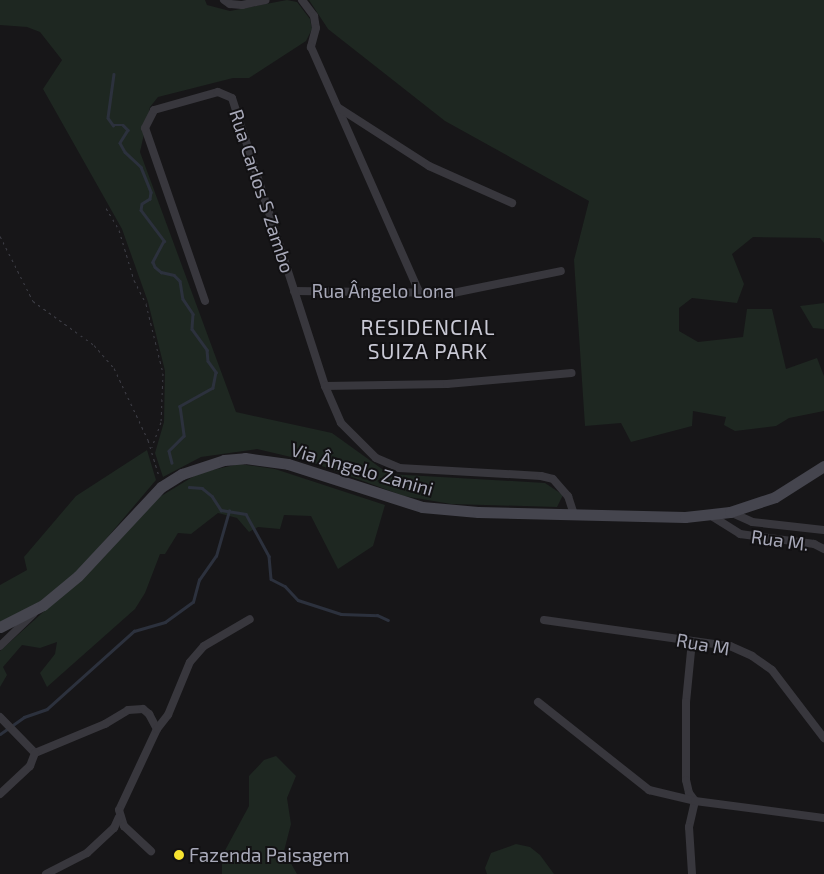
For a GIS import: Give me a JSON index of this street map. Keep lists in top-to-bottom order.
{
  "streets": {
    "street": [
      "Rua Carlos S Zambo",
      "Rua Ângelo Lona",
      "Via Ângelo Zanini",
      "Rua M.",
      "Rua M"
    ]
  },
  "crossings": [
    ["Rua Carlos S Zambo", "Rua Ângelo Lona"],
    ["Rua Carlos S Zambo", "Via Ângelo Zanini"],
    ["Via Ângelo Zanini", "Rua M."]
  ],
  "districts": ["RESIDENCIAL SUIZA PARK"],
  "places": ["Fazenda Paisagem"]
}
